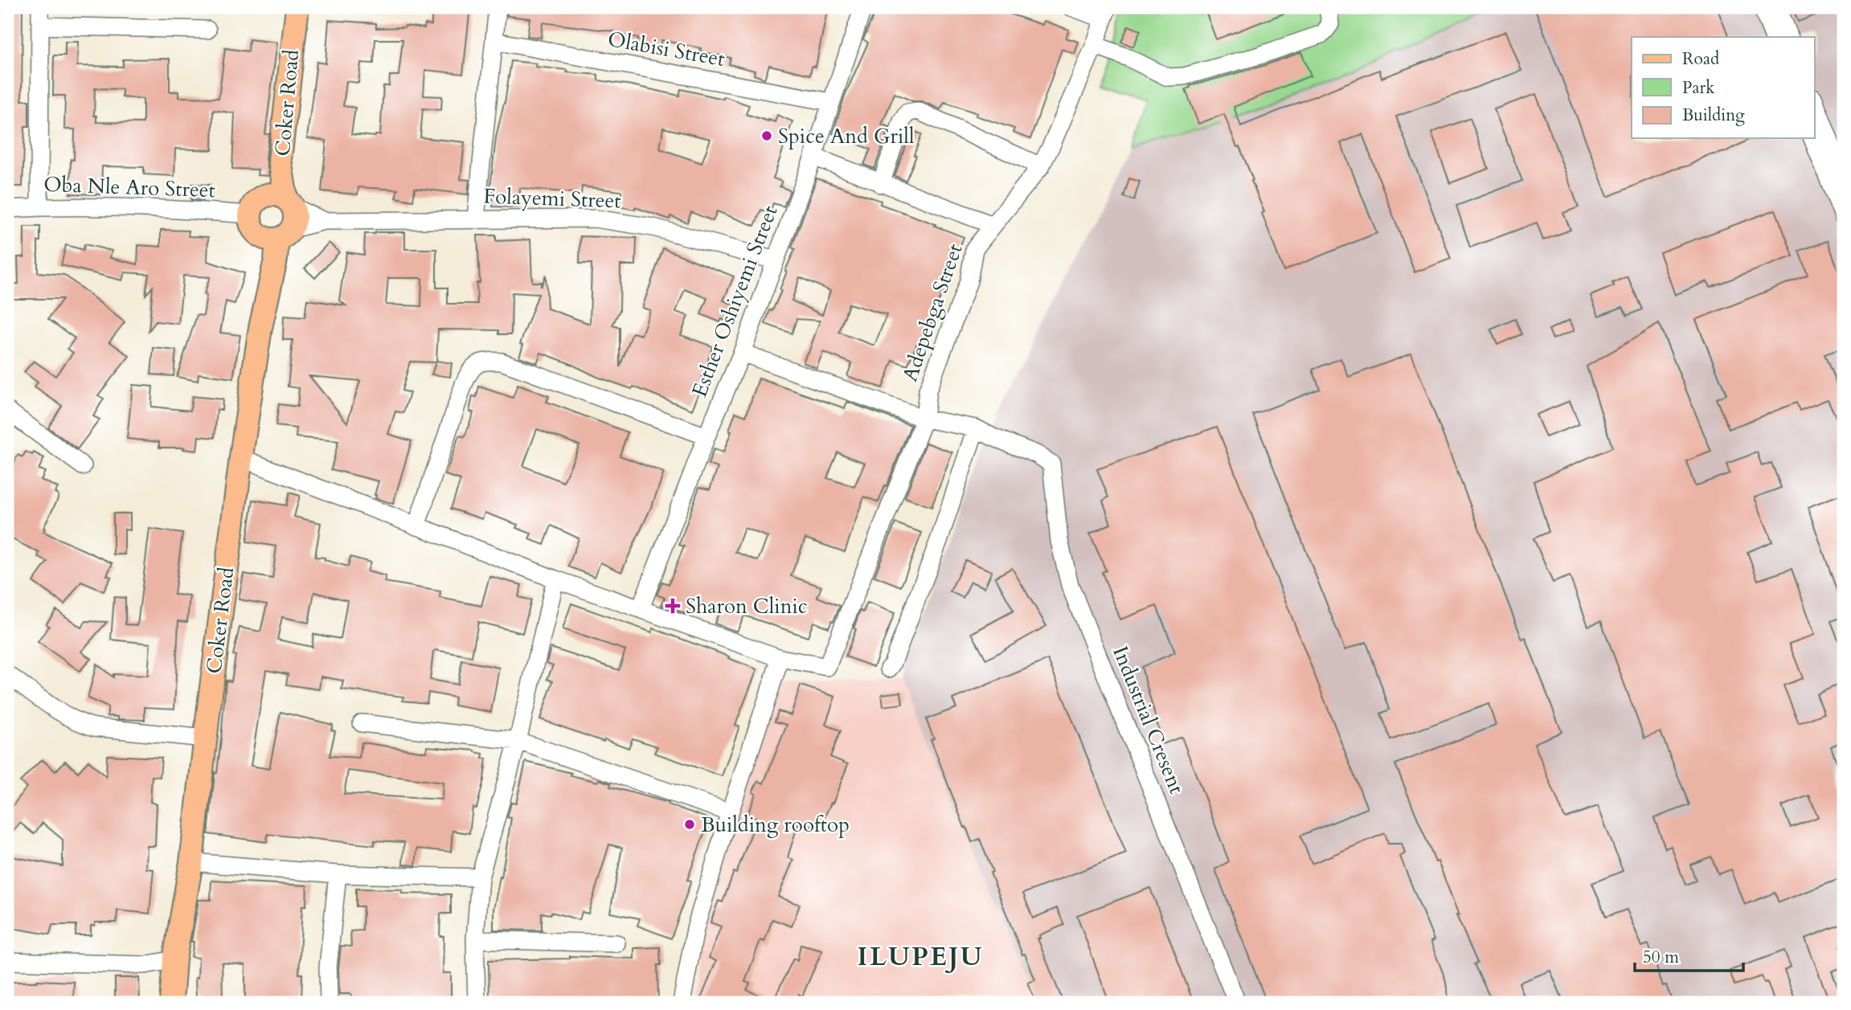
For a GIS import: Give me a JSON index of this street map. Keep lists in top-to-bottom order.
{
  "streets": {
    "main road": ["Coker Road"],
    "street": [
      "Olabisi Street",
      "Oba Nle Aro Street",
      "Folayemi Street",
      "Esther Oshiyemi Street",
      "Adepebga Street",
      "Industrial Cresent"
    ]
  },
  "crossings": [
    ["Olabisi Street", "Esther Oshiyemi Street"],
    ["Coker Road", "Folayemi Street"],
    ["Folayemi Street", "Esther Oshiyemi Street"]
  ],
  "districts": ["ILUPEJU"],
  "places": {
    "other": ["Spice And Grill", "Building rooftop"],
    "health": ["Sharon Clinic"]
  },
  "legend": ["Road", "Park", "Building"],
  "scale_bar": "50 m"
}
